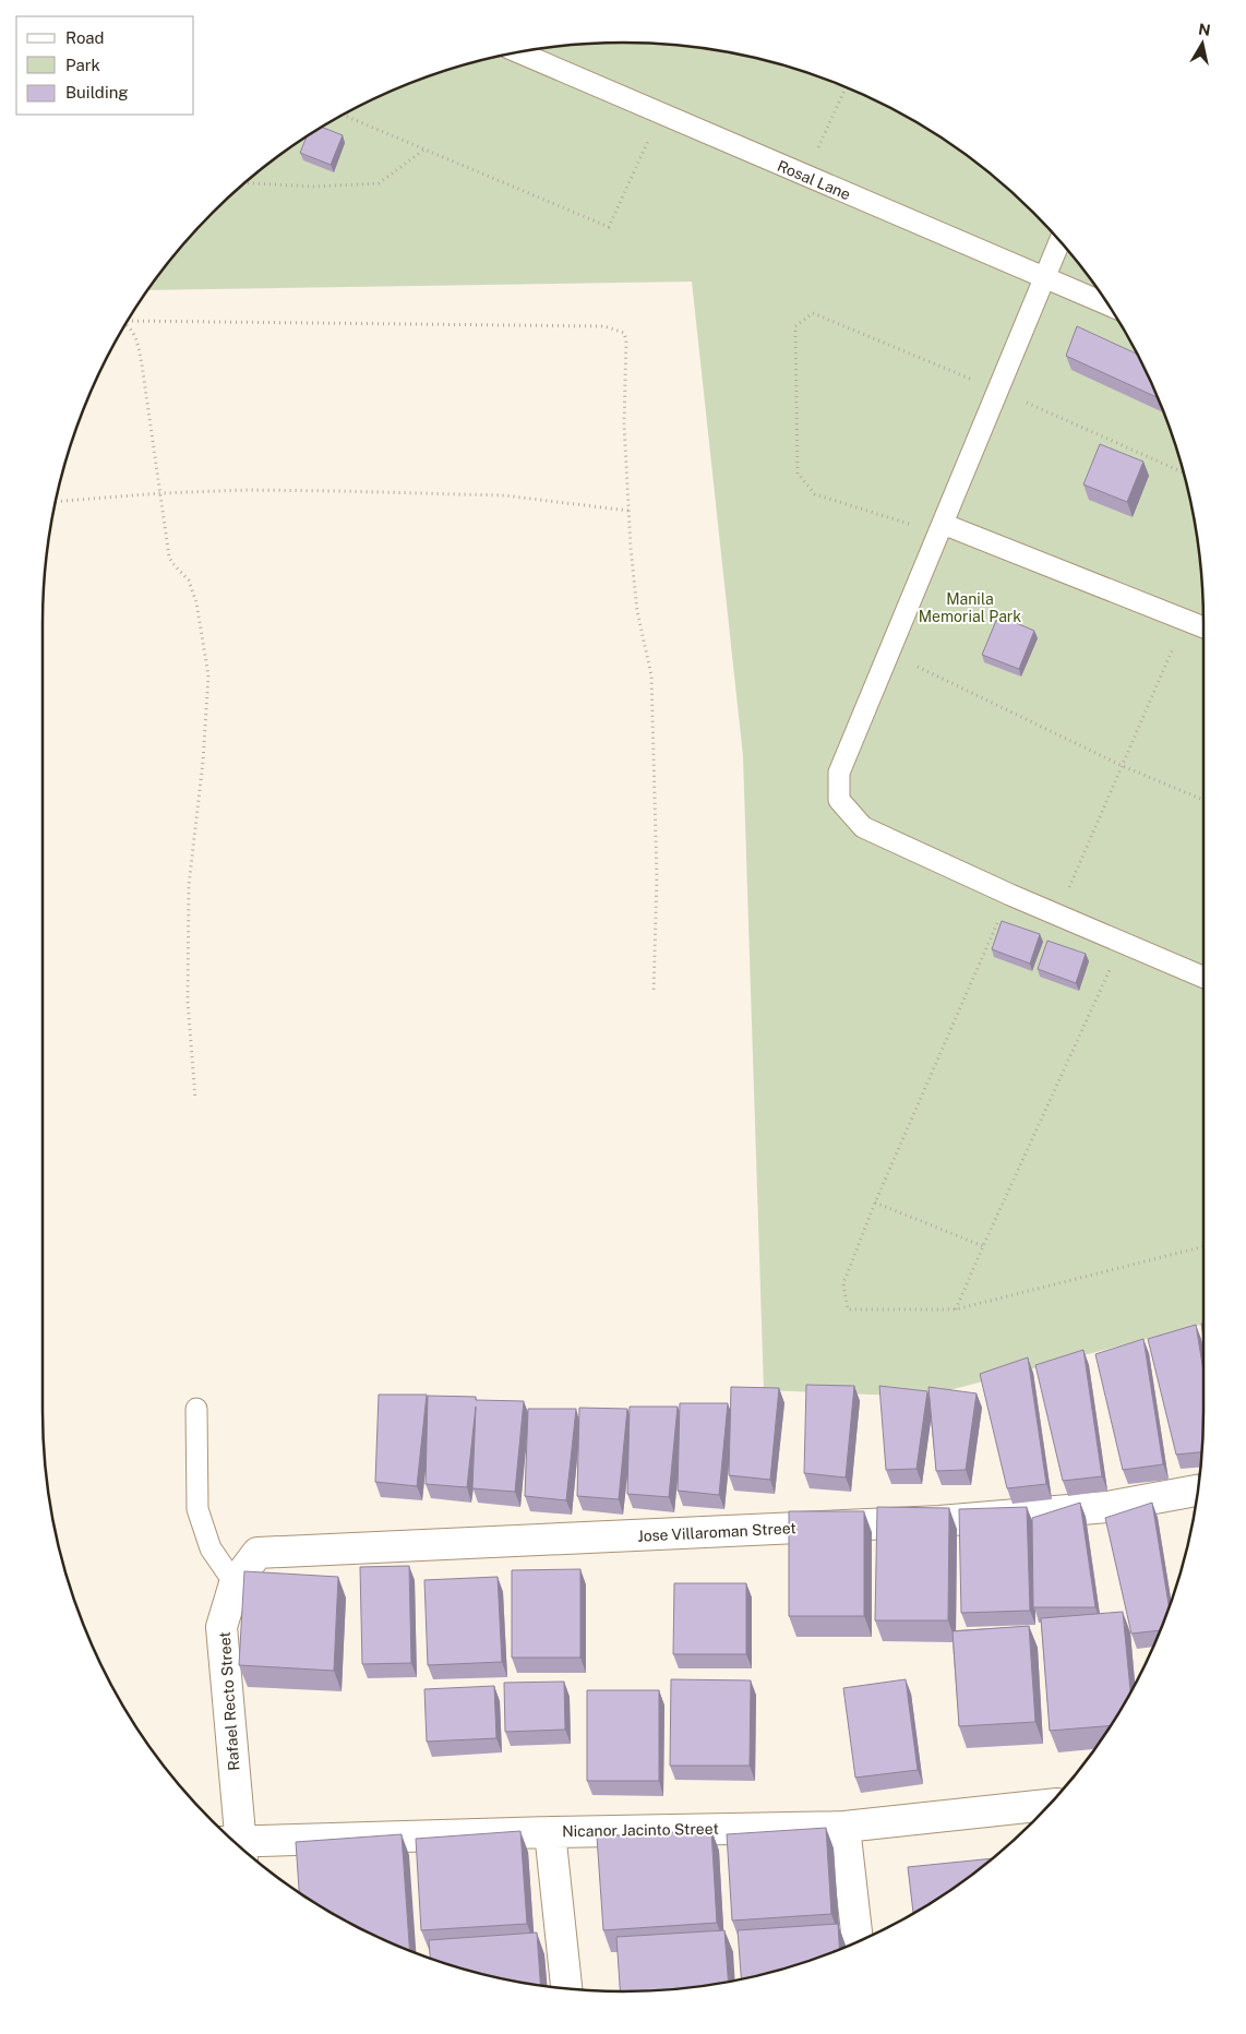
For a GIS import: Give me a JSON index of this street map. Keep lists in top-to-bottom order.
{
  "streets": {
    "street": ["Jose Villaroman Street", "Rafael Recto Street", "Nicanor Jacinto Street"],
    "lane": ["Rosal Lane"]
  },
  "crossings": [
    ["Jose Villaroman Street", "Rafael Recto Street"]
  ],
  "parks": ["Manila Memorial Park"],
  "legend": ["Road", "Park", "Building"],
  "north": "top"
}
